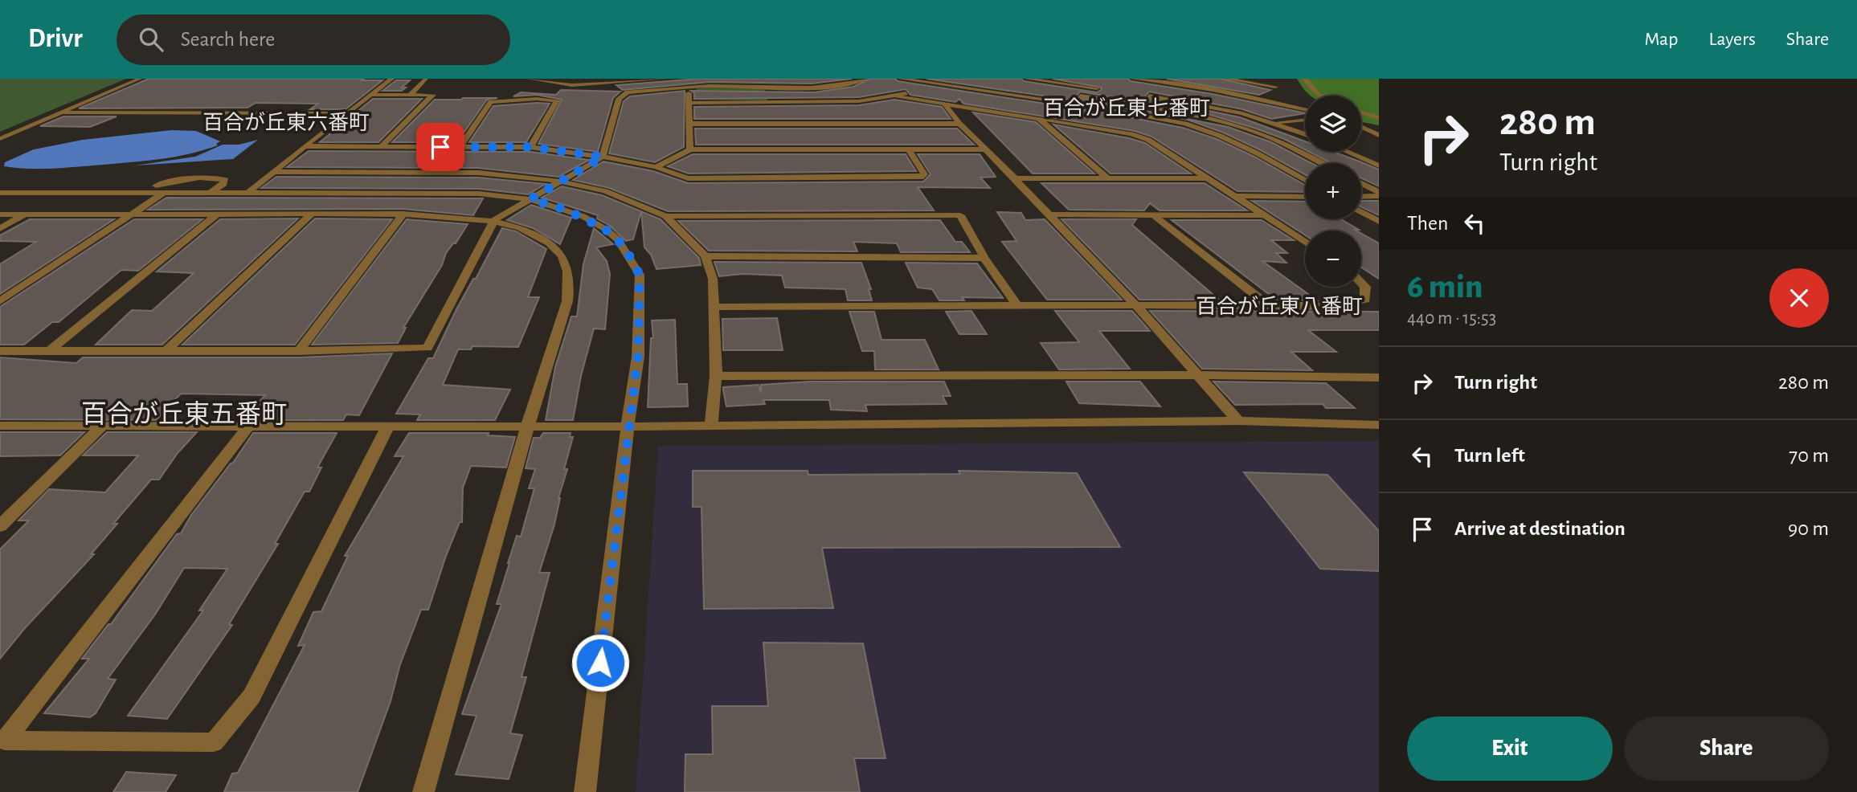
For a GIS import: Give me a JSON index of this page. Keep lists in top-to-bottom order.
{
  "districts": [
    "百合が丘東七番町",
    "百合が丘東六番町",
    "百合が丘東八番町",
    "百合が丘東五番町"
  ],
  "page": {
    "header": "Drivr",
    "search": "Search here",
    "nav": ["Map", "Layers", "Share"],
    "turn": ["280 m", "Turn right"],
    "map_buttons": ["+", "−"],
    "then": "Then",
    "heading": ["6 min", "440 m · 15:53"],
    "list": [
      {
        "name": "Turn right",
        "value": "280 m"
      },
      {
        "name": "Turn left",
        "value": "70 m"
      },
      {
        "name": "Arrive at destination",
        "value": "90 m"
      }
    ],
    "buttons": ["Exit", "Share"]
  }
}
